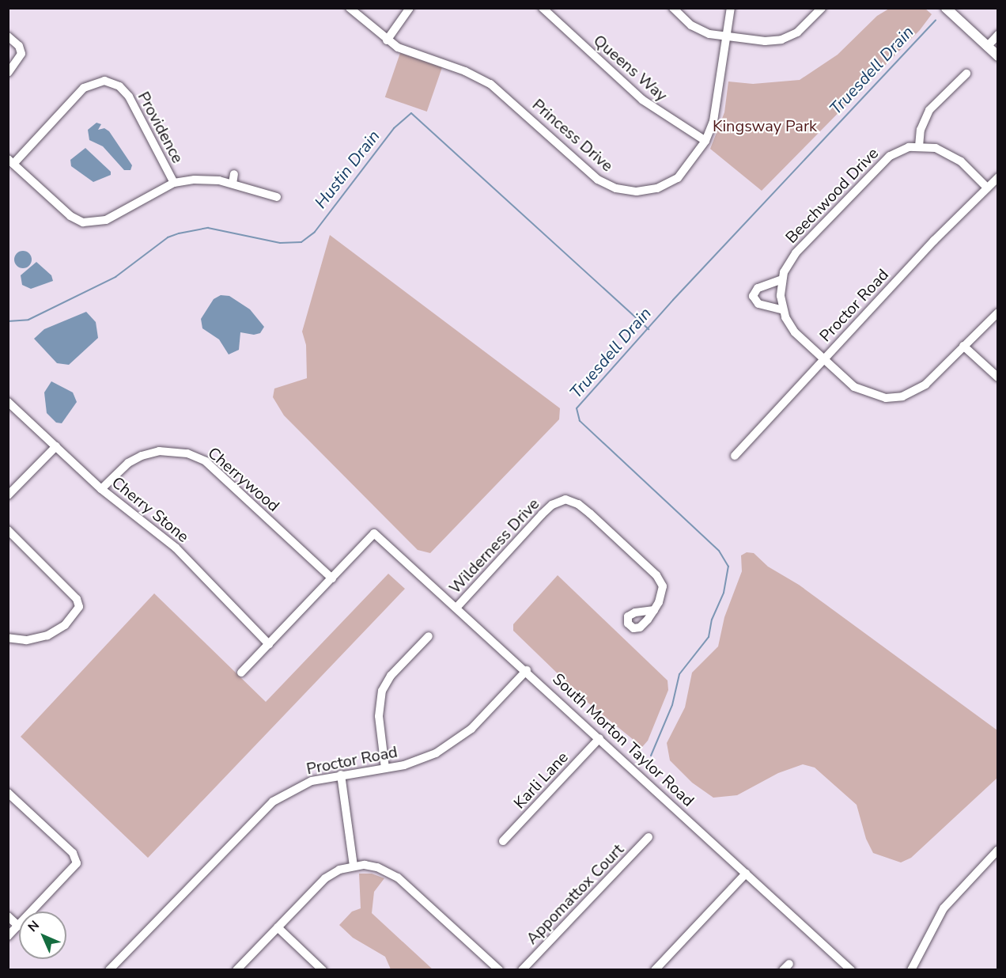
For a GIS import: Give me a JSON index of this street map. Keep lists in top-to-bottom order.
{
  "streets": {
    "street": [
      "Queens Way",
      "Providence",
      "Princess Drive",
      "Beechwood Drive",
      "Proctor Road",
      "Cherrywood",
      "Cherry Stone",
      "Wilderness Drive",
      "South Morton Taylor Road",
      "Karli Lane",
      "Appomattox Court"
    ]
  },
  "crossings": [
    ["Queens Way", "Princess Drive"],
    ["Beechwood Drive", "Proctor Road"],
    ["Proctor Road", "South Morton Taylor Road"],
    ["Cherrywood", "Cherry Stone"],
    ["Cherrywood", "South Morton Taylor Road"],
    ["Wilderness Drive", "South Morton Taylor Road"],
    ["South Morton Taylor Road", "Karli Lane"]
  ],
  "water": ["Truesdell Drain", "Hustin Drain"],
  "parks": ["Kingsway Park"],
  "north": "top left"
}
